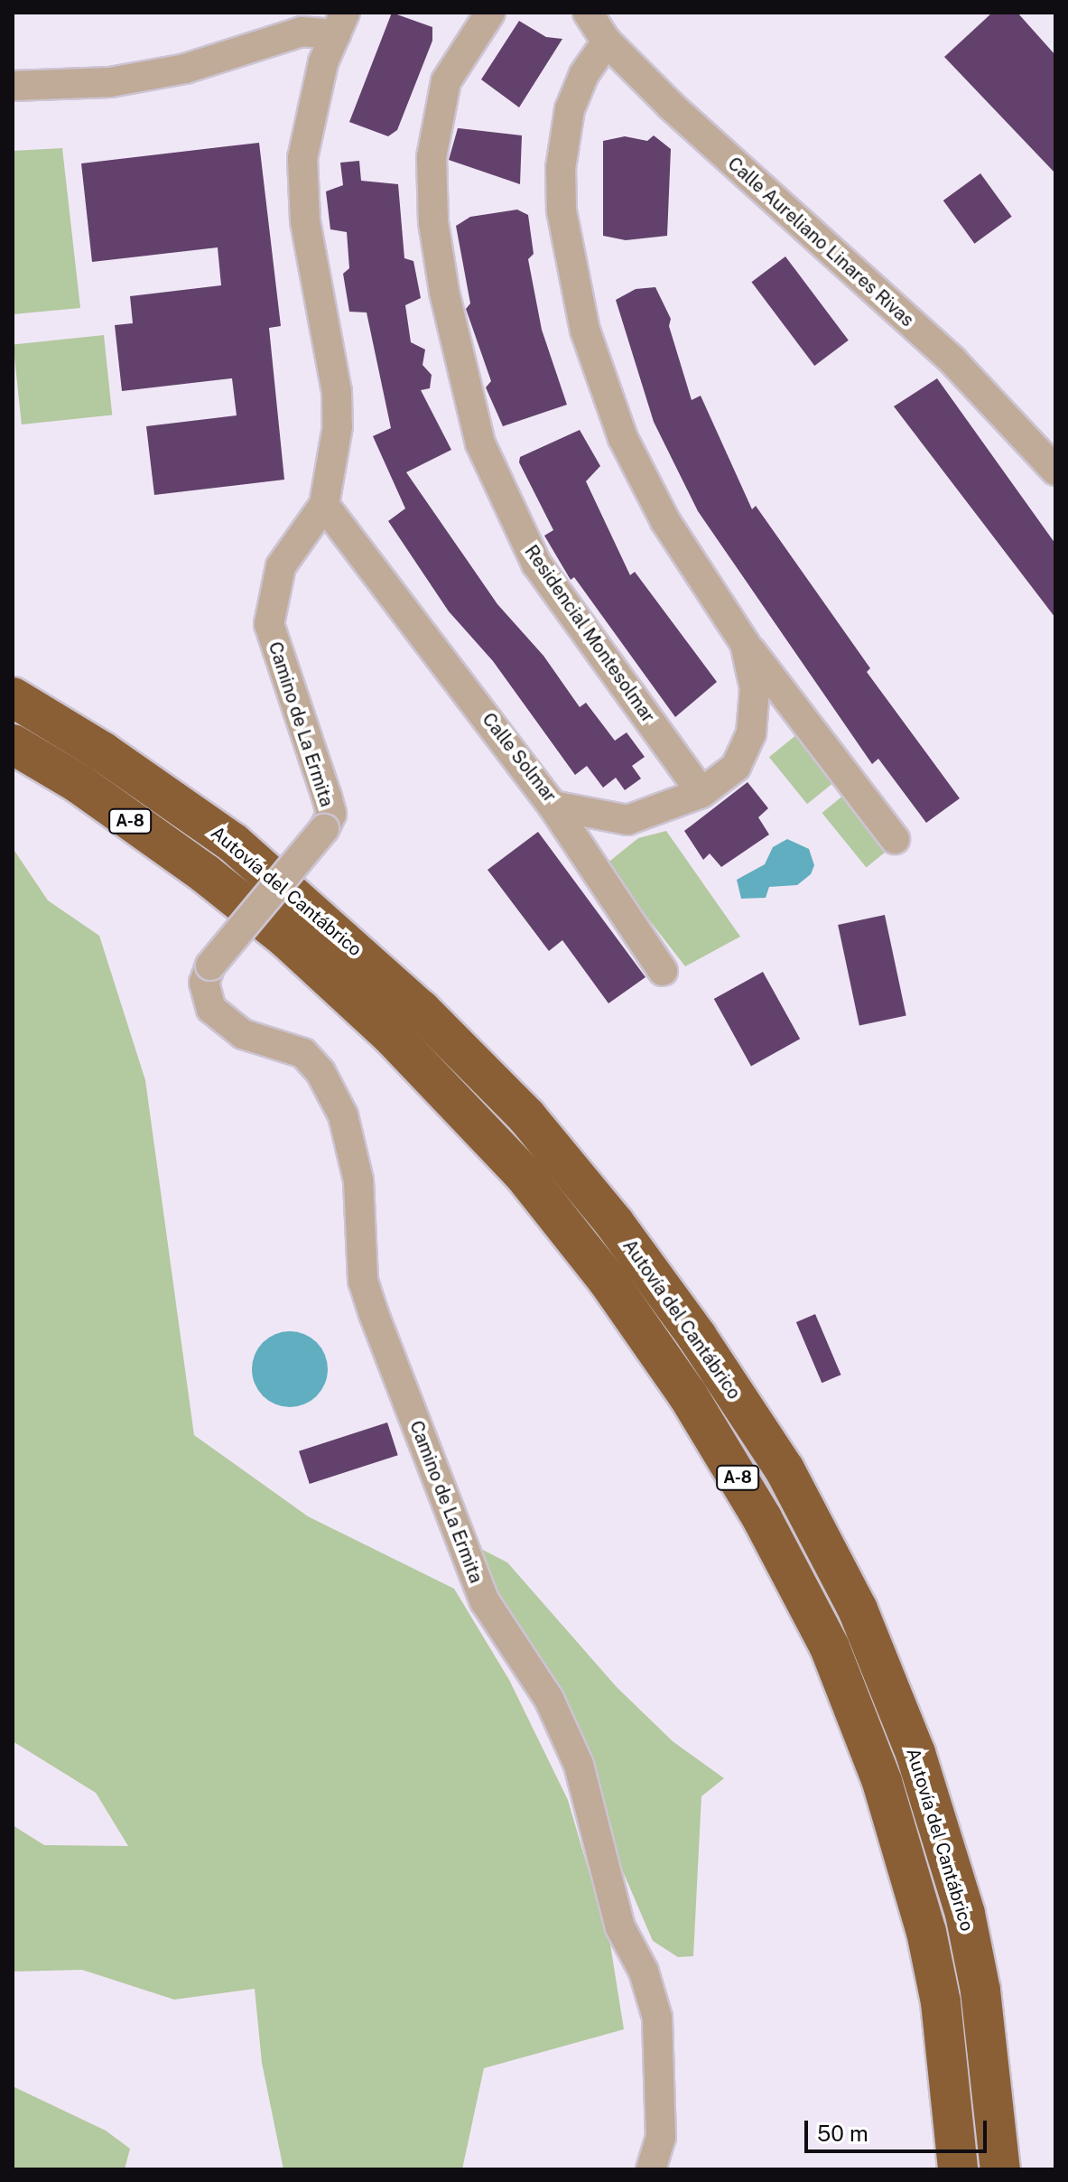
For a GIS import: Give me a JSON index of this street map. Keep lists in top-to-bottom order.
{
  "streets": {
    "highway": ["A-8", "Autovía del Cantábrico"],
    "street": [
      "Calle Aureliano Linares Rivas",
      "Residencial Montesolmar",
      "Camino de La Ermita",
      "Calle Solmar"
    ]
  },
  "crossings": [
    ["Calle Aureliano Linares Rivas", "Calle Solmar"],
    ["Residencial Montesolmar", "Calle Solmar"],
    ["Camino de La Ermita", "Calle Solmar"]
  ],
  "scale_bar": "50 m"
}
